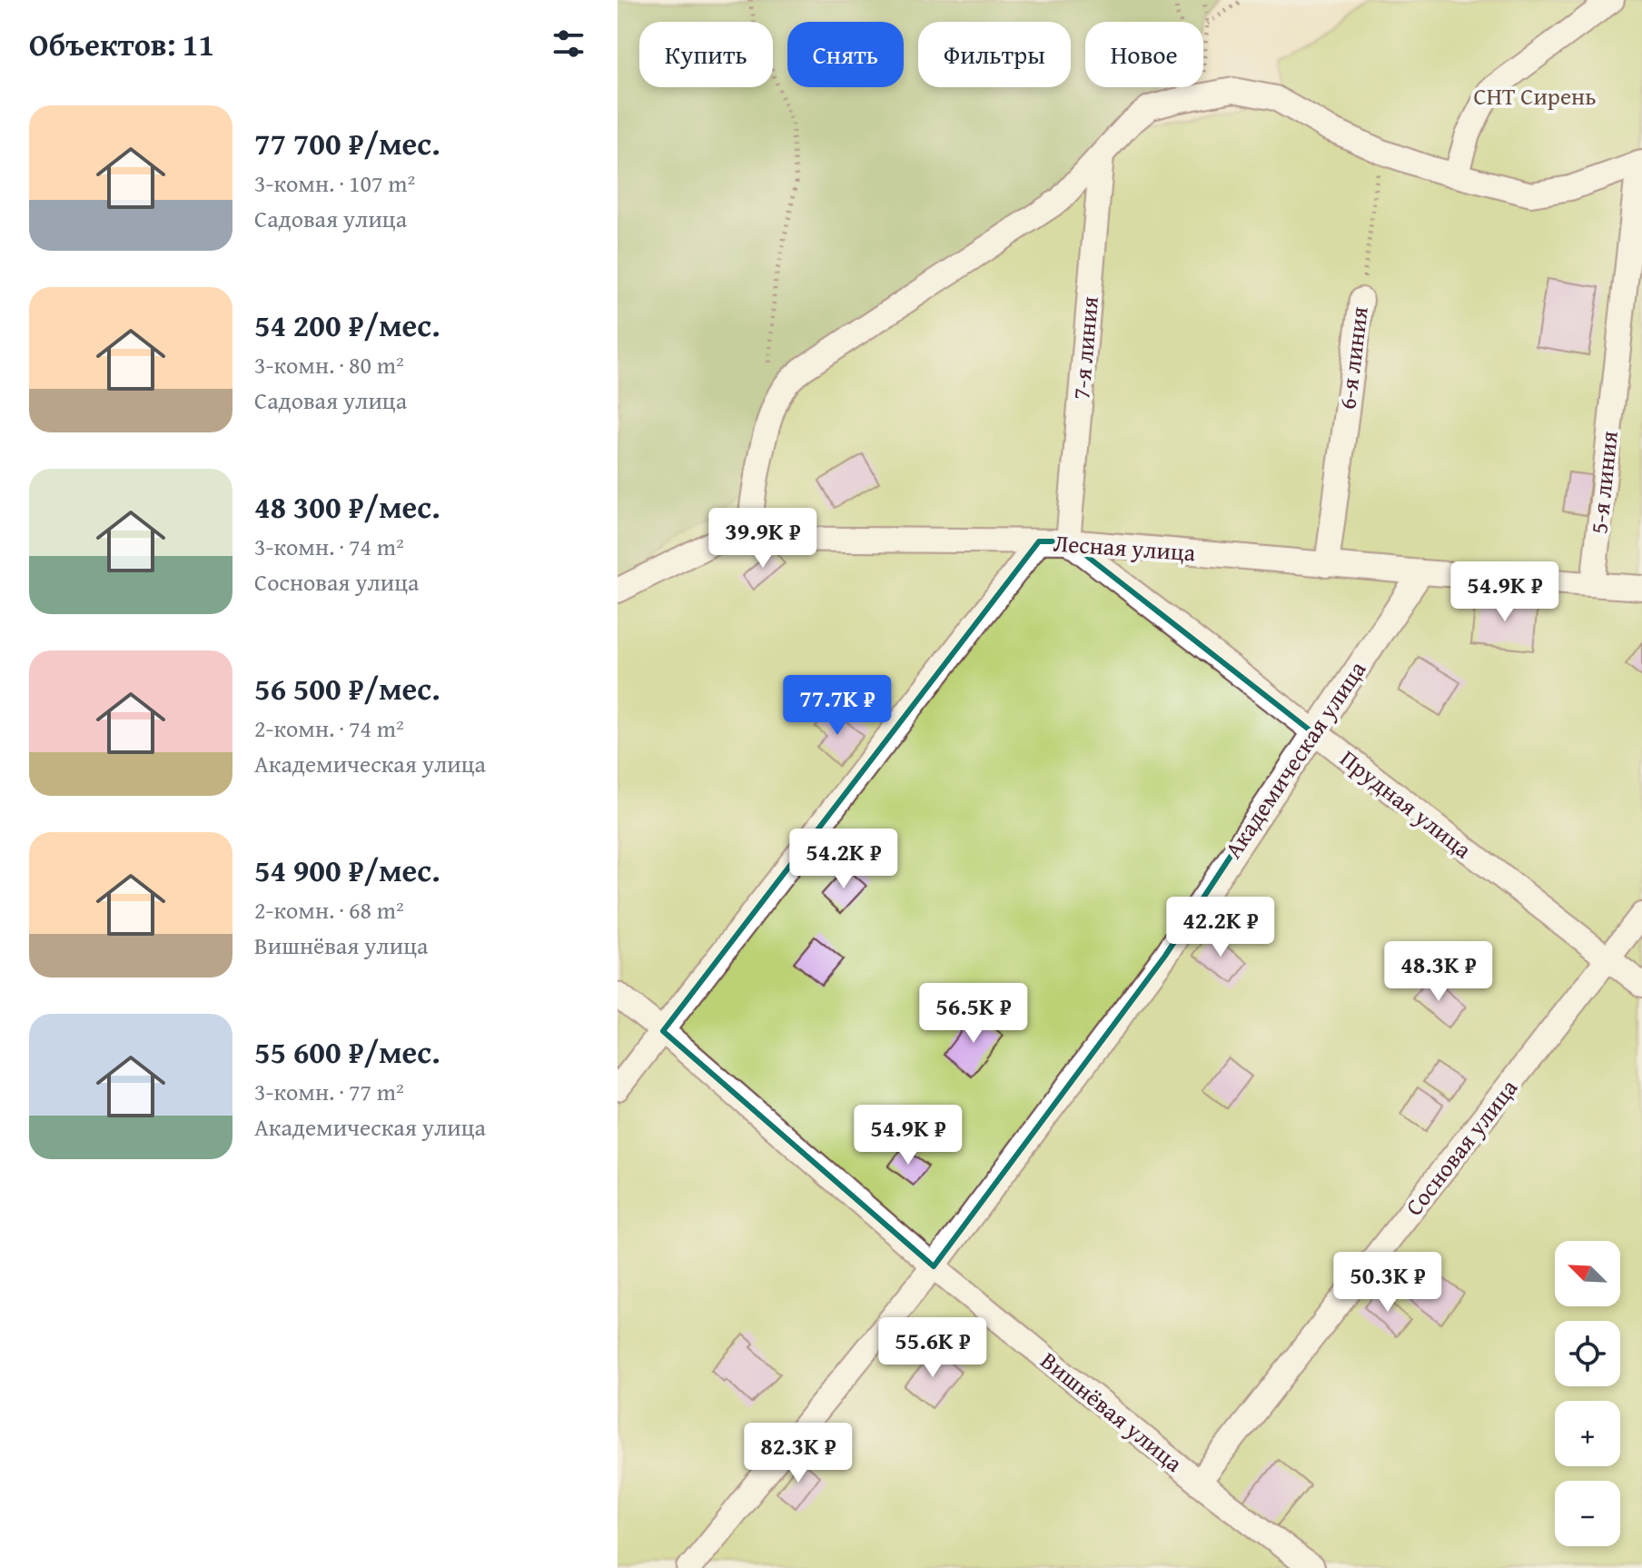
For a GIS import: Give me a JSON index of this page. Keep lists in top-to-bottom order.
{
  "streets": {
    "street": [
      "7-я линия",
      "6-я линия",
      "5-я линия",
      "Лесная улица",
      "Академическая улица",
      "Прудная улица",
      "Сосновая улица",
      "Вишнёвая улица"
    ]
  },
  "crossings": [
    ["7-я линия", "Лесная улица"],
    ["7-я линия", "Прудная улица"],
    ["6-я линия", "Лесная улица"],
    ["5-я линия", "Лесная улица"],
    ["Лесная улица", "Академическая улица"],
    ["Лесная улица", "Прудная улица"],
    ["Академическая улица", "Прудная улица"],
    ["Академическая улица", "Вишнёвая улица"],
    ["Прудная улица", "Сосновая улица"],
    ["Сосновая улица", "Вишнёвая улица"]
  ],
  "parks": ["СНТ Сирень"],
  "north": "top left",
  "page": {
    "heading": "Объектов: 11",
    "chip": [
      "Купить",
      "Снять",
      "Фильтры",
      "Новое"
    ],
    "list": [
      {
        "name": "77 700 ₽/мес.",
        "note": "3-комн. · 107 m² · Садовая улица"
      },
      {
        "name": "54 200 ₽/мес.",
        "note": "3-комн. · 80 m² · Садовая улица"
      },
      {
        "name": "48 300 ₽/мес.",
        "note": "3-комн. · 74 m² · Сосновая улица"
      },
      {
        "name": "56 500 ₽/мес.",
        "note": "2-комн. · 74 m² · Академическая улица"
      },
      {
        "name": "54 900 ₽/мес.",
        "note": "2-комн. · 68 m² · Вишнёвая улица"
      },
      {
        "name": "55 600 ₽/мес.",
        "note": "3-комн. · 77 m² · Академическая улица"
      }
    ],
    "price": [
      "39.9K ₽",
      "54.9K ₽",
      "77.7K ₽",
      "54.2K ₽",
      "42.2K ₽",
      "48.3K ₽",
      "56.5K ₽",
      "54.9K ₽",
      "50.3K ₽",
      "55.6K ₽",
      "82.3K ₽"
    ],
    "map_buttons": ["+", "−"]
  }
}
